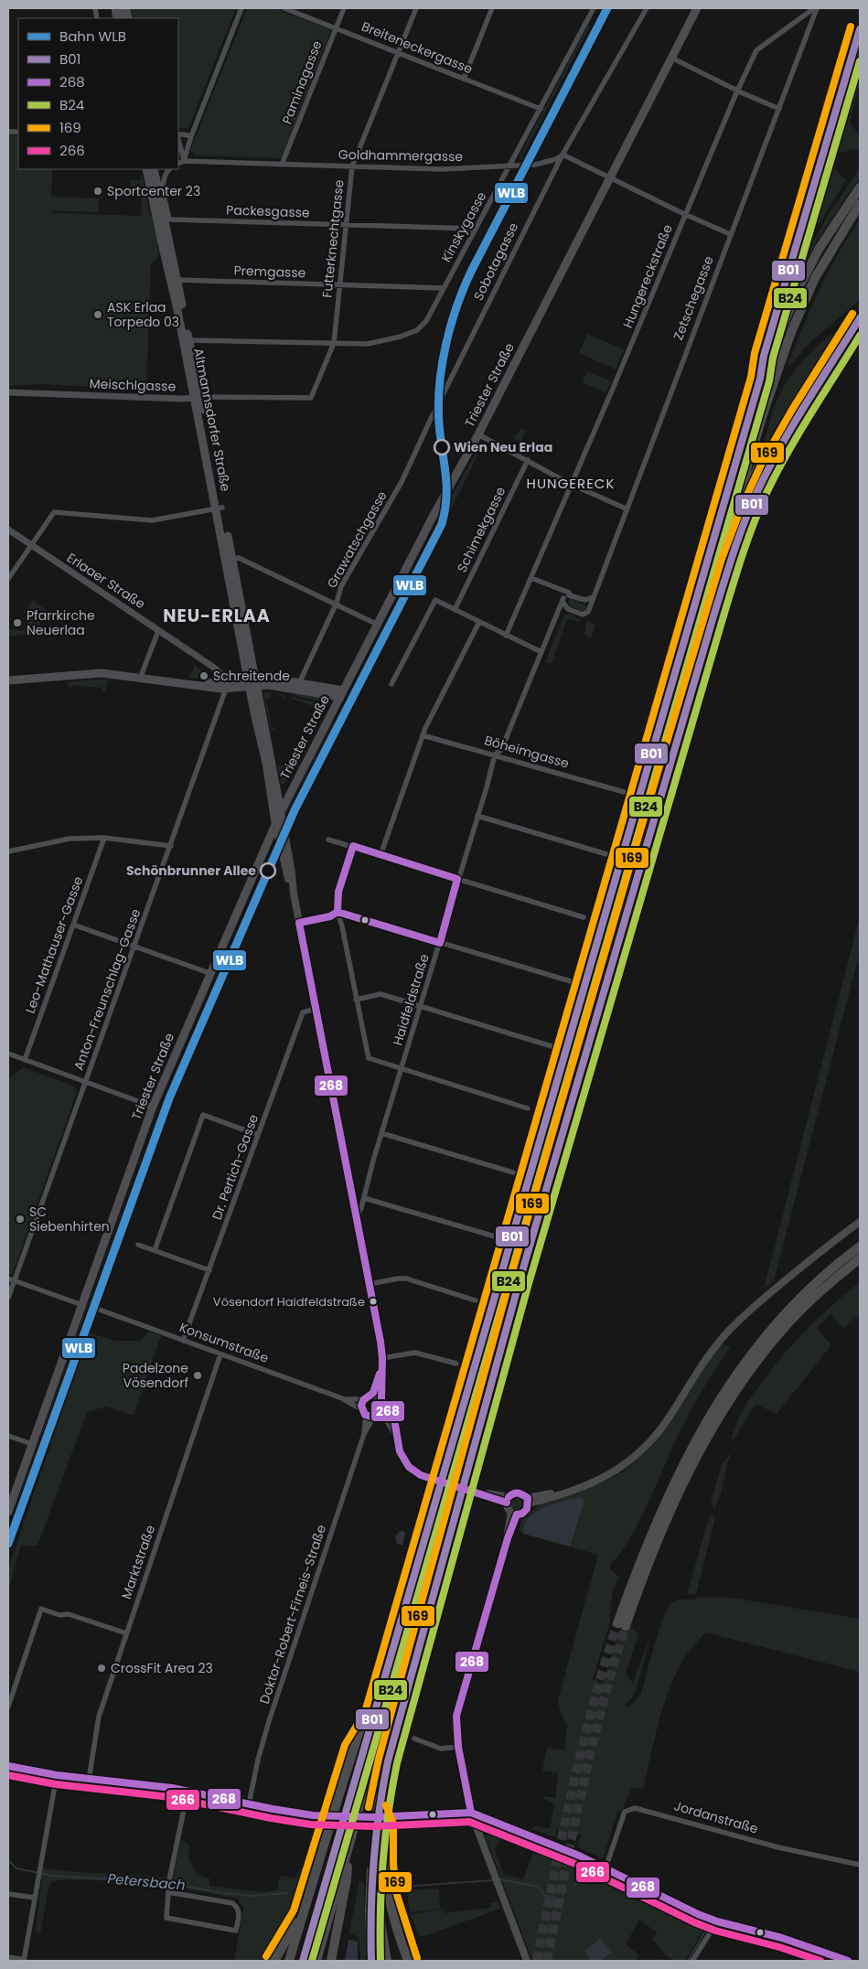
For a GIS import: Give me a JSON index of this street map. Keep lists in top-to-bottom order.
{
  "streets": {
    "main road": ["Triester Straße", "Altmannsdorfer Straße"],
    "street": [
      "Breiteneckergasse",
      "Paminagasse",
      "Goldhammergasse",
      "Packesgasse",
      "Kinskygasse",
      "Futterknechtgasse",
      "Sobotagasse",
      "Premgasse",
      "Hungereckstraße",
      "Zetschegasse",
      "Meischlgasse",
      "Schimekgasse",
      "Grawatschgasse",
      "Erlaaer Straße",
      "Böheimgasse",
      "Leo-Mathauser-Gasse",
      "Anton-Freunschlag-Gasse",
      "Haidfeldstraße",
      "Dr. Pertich-Gasse",
      "Konsumstraße",
      "Marktstraße",
      "Doktor-Robert-Firneis-Straße",
      "Jordanstraße"
    ]
  },
  "crossings": [
    ["Breiteneckergasse", "Paminagasse"],
    ["Breiteneckergasse", "Kinskygasse"],
    ["Breiteneckergasse", "Futterknechtgasse"],
    ["Paminagasse", "Goldhammergasse"],
    ["Goldhammergasse", "Kinskygasse"],
    ["Goldhammergasse", "Futterknechtgasse"],
    ["Goldhammergasse", "Sobotagasse"],
    ["Packesgasse", "Kinskygasse"],
    ["Packesgasse", "Futterknechtgasse"],
    ["Kinskygasse", "Futterknechtgasse"],
    ["Kinskygasse", "Premgasse"],
    ["Kinskygasse", "Altmannsdorfer Straße"],
    ["Futterknechtgasse", "Premgasse"],
    ["Futterknechtgasse", "Meischlgasse"],
    ["Sobotagasse", "Grawatschgasse"],
    ["Premgasse", "Altmannsdorfer Straße"],
    ["Hungereckstraße", "Zetschegasse"],
    ["Meischlgasse", "Altmannsdorfer Straße"],
    ["Triester Straße", "Altmannsdorfer Straße"],
    ["Erlaaer Straße", "Anton-Freunschlag-Gasse"],
    ["Böheimgasse", "Haidfeldstraße"],
    ["Dr. Pertich-Gasse", "Konsumstraße"],
    ["Konsumstraße", "Marktstraße"],
    ["Konsumstraße", "Doktor-Robert-Firneis-Straße"]
  ],
  "districts": ["HUNGERECK", "NEU-ERLAA"],
  "water": ["Petersbach"],
  "places": [
    "Sportcenter 23",
    "ASK Erlaa Torpedo 03",
    "Wien Neu Erlaa",
    "Pfarrkirche Neuerlaa",
    "Schreitende",
    "Schönbrunner Allee",
    "SC Siebenhirten",
    "Vösendorf Haidfeldstraße",
    "Padelzone Vösendorf",
    "CrossFit Area 23"
  ],
  "lines": [
    "rail line WLB",
    "transit line 169",
    "transit line B01",
    "transit line B24",
    "transit line 268",
    "transit line 266"
  ],
  "legend": [
    "Bahn WLB",
    "B01",
    "268",
    "B24",
    "169",
    "266"
  ]
}
